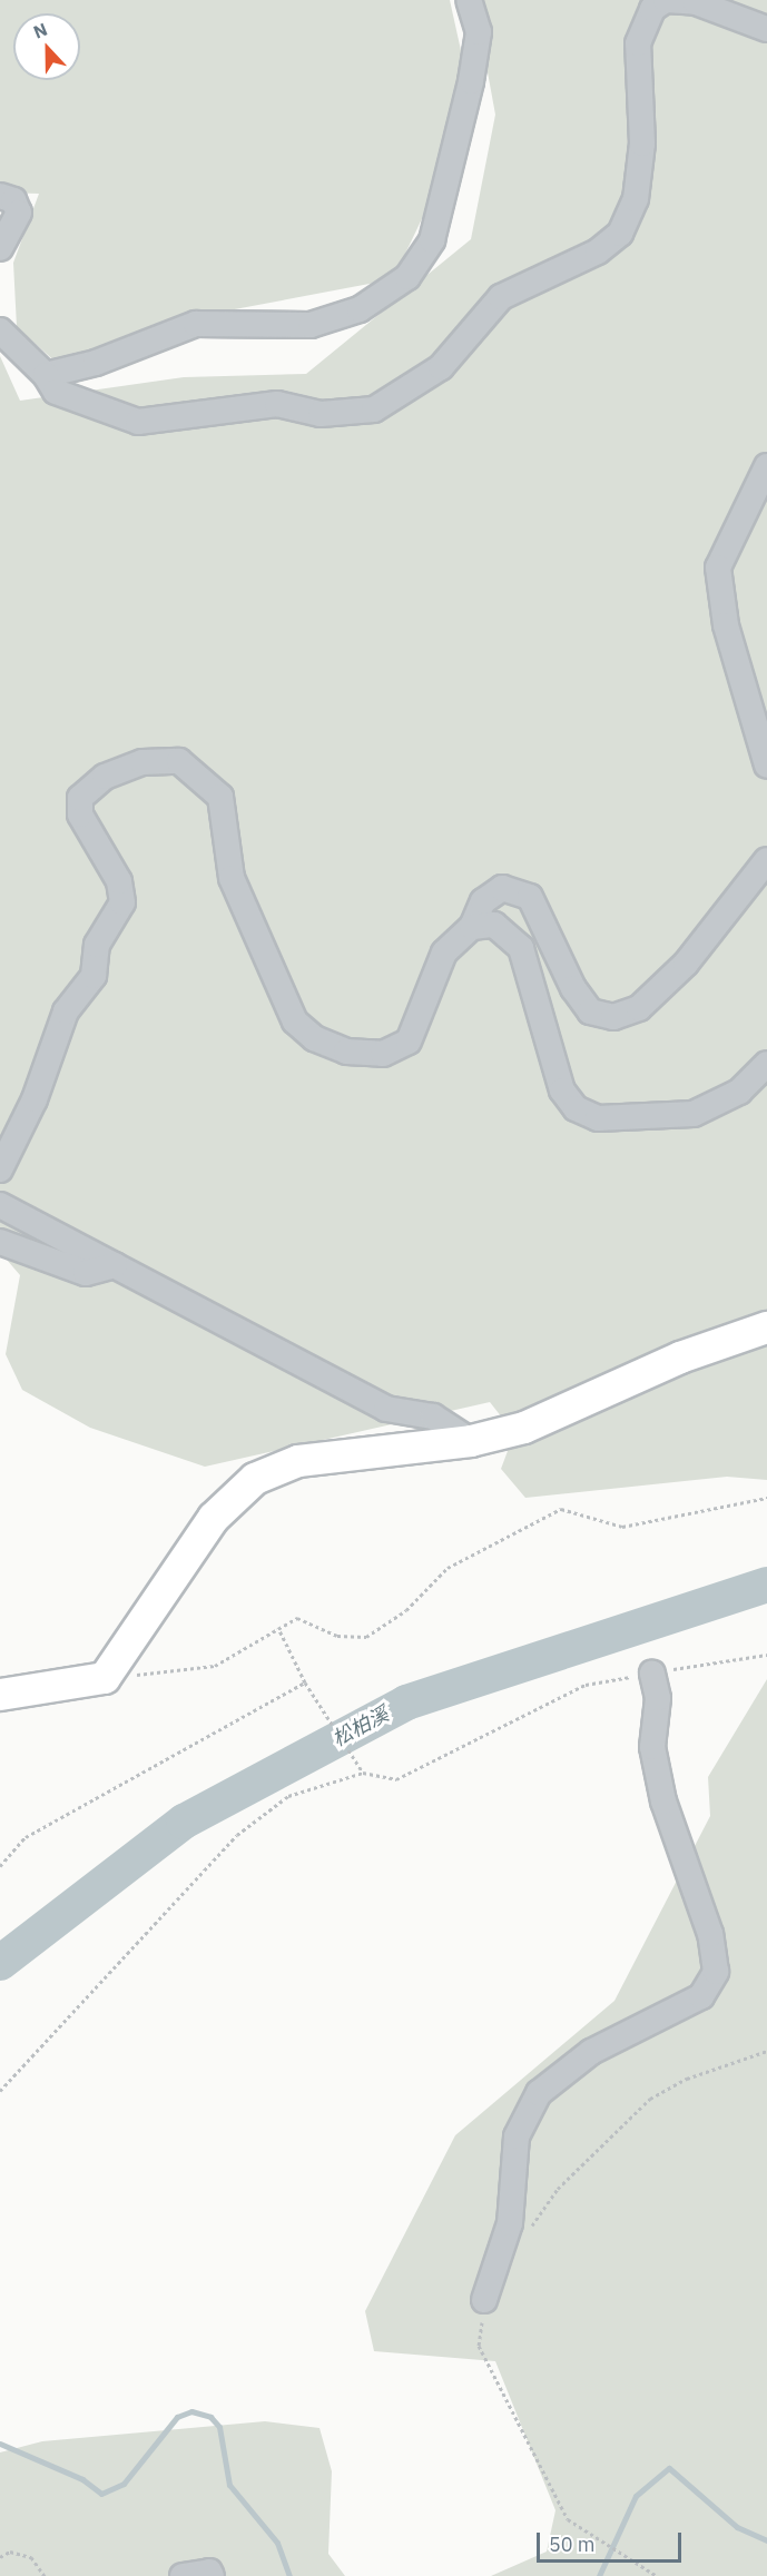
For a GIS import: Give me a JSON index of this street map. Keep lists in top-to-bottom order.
{
  "water": ["松柏溪"],
  "scale_bar": "50 m",
  "north": "top"
}
